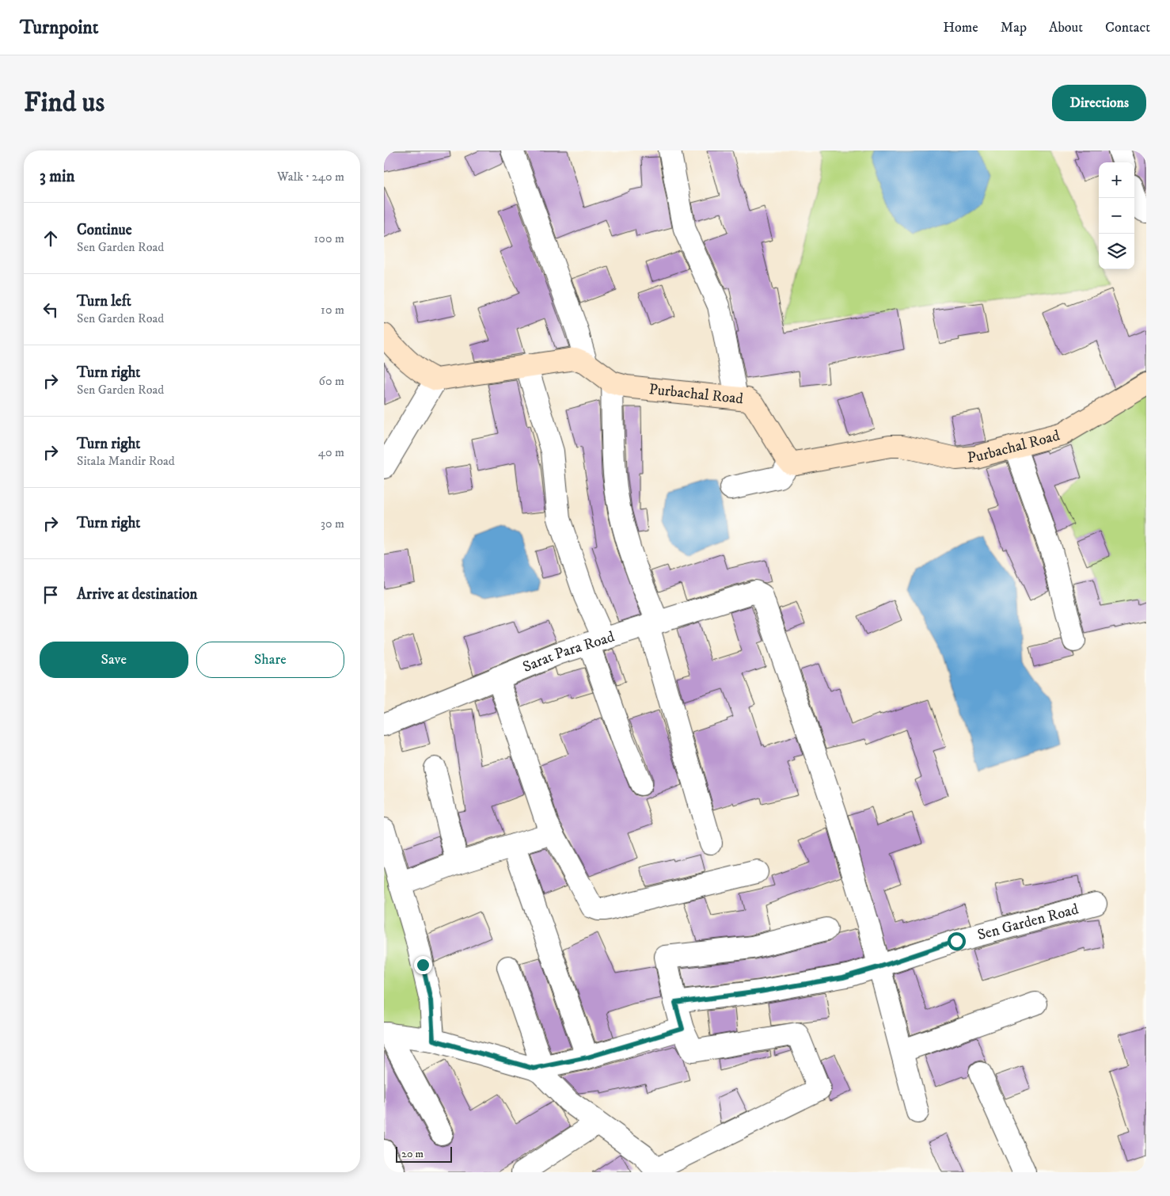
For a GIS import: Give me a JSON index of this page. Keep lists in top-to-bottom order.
{
  "streets": {
    "street": ["Purbachal Road", "Sarat Para Road", "Sen Garden Road"]
  },
  "crossings": [
    ["Sarat Para Road", "Sen Garden Road"]
  ],
  "scale_bar": "20 m",
  "page": {
    "header": "Turnpoint",
    "nav": [
      "Home",
      "Map",
      "About",
      "Contact"
    ],
    "buttons": [
      "Directions",
      ["Save", "Share"]
    ],
    "title": "Find us",
    "heading": ["3 min", "Walk · 240 m"],
    "map_buttons": ["+", "−"],
    "list": [
      ["Continue", "Sen Garden Road", "100 m"],
      ["Turn left", "Sen Garden Road", "10 m"],
      ["Turn right", "Sen Garden Road", "60 m"],
      ["Turn right", "Sitala Mandir Road", "40 m"],
      ["Turn right", "30 m"],
      "Arrive at destination"
    ],
    "scale": "20 m"
  }
}
